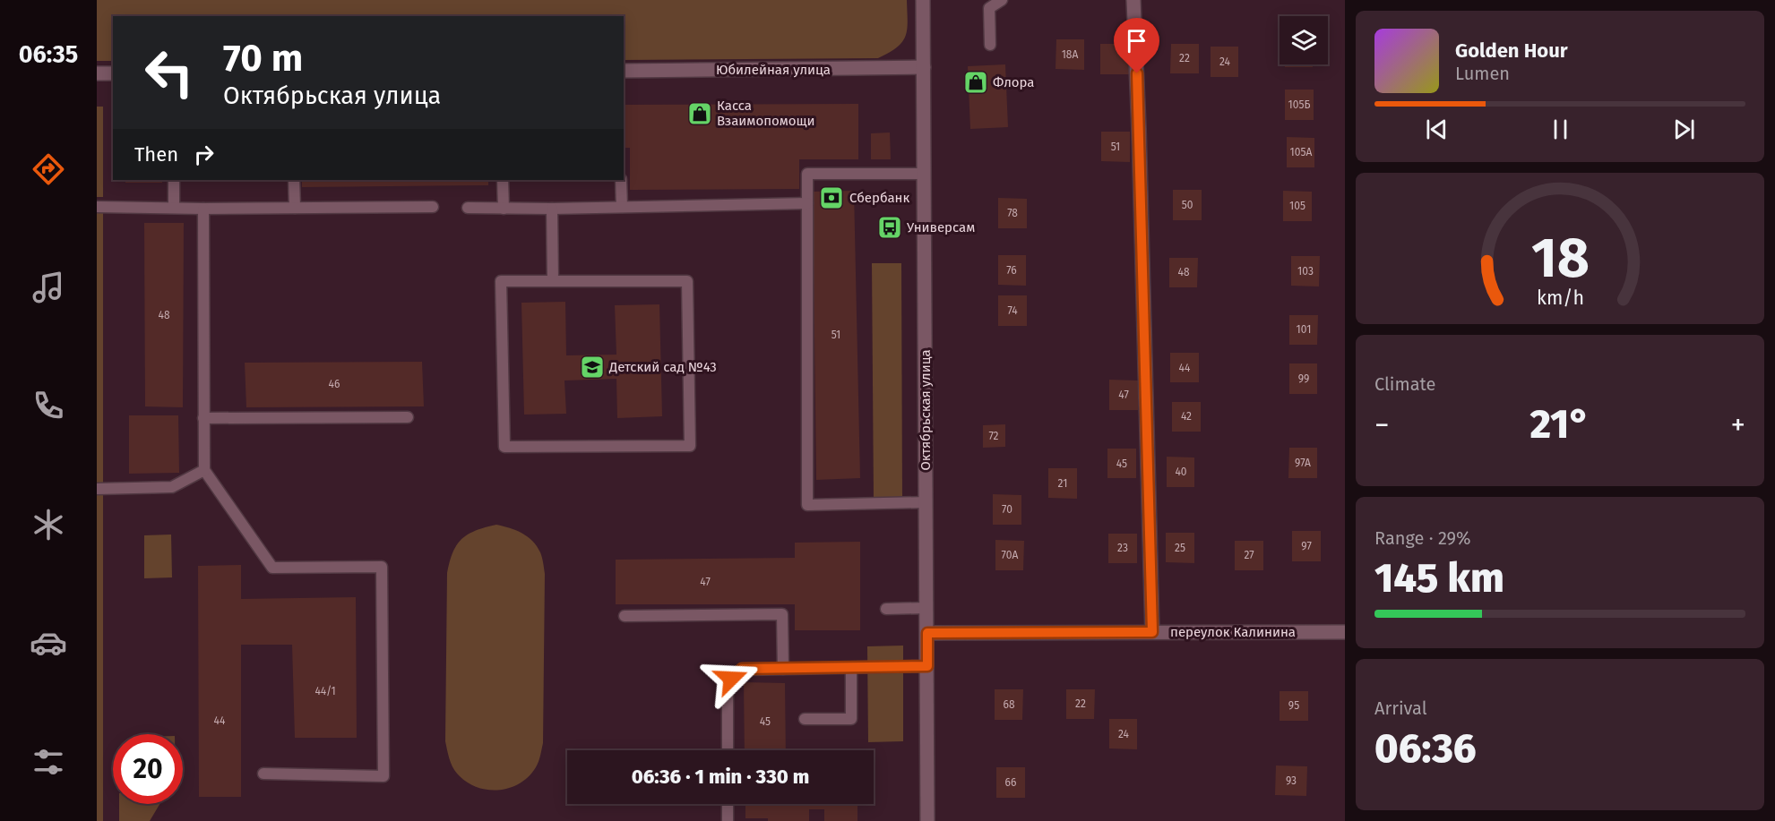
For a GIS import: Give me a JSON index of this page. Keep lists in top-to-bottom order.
{
  "streets": {
    "street": ["Юбилейная улица", "Октябрьская улица", "переулок Калинина"]
  },
  "crossings": [
    ["Юбилейная улица", "Октябрьская улица"],
    ["Октябрьская улица", "переулок Калинина"]
  ],
  "places": {
    "shop": ["Флора", "Касса Взаимопомощи"],
    "bank": ["Сбербанк"],
    "bus stop": ["Универсам"],
    "school or university": ["Детский сад №43"]
  },
  "house_numbers": [
    "18А",
    "22",
    "24",
    "105Б",
    "51",
    "105А",
    "50",
    "105",
    "78",
    "76",
    "103",
    "48",
    "74",
    "48",
    "101",
    "51",
    "44",
    "99",
    "46",
    "47",
    "42",
    "72",
    "97А",
    "45",
    "40",
    "21",
    "70",
    "97",
    "23",
    "25",
    "70А",
    "27",
    "47",
    "44/1",
    "22",
    "68",
    "95",
    "44",
    "45",
    "24",
    "93",
    "66"
  ],
  "page": {
    "tabs": "06:35",
    "turn": ["70 m", "Октябрьская улица"],
    "song": ["Golden Hour", "Lumen"],
    "then": "Then",
    "tile": [
      "Climate",
      ["Range · 29%", "145 km"],
      ["Arrival", "06:36"]
    ],
    "heat": ["−", "21°", "+"],
    "limit": "20",
    "trip": "06:36 · 1 min · 330 m",
    "gauge": ["18", "km/h"]
  }
}
